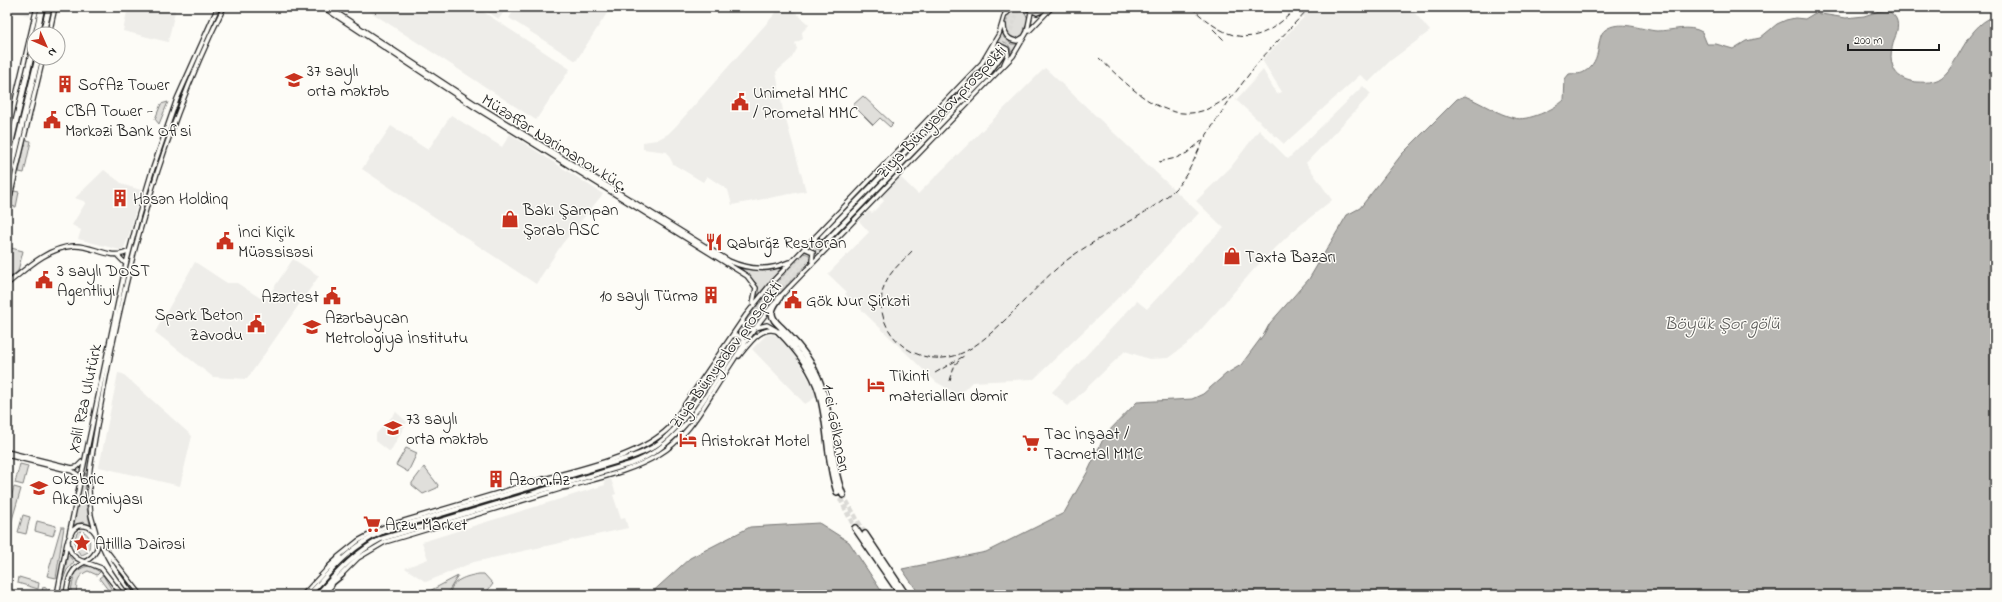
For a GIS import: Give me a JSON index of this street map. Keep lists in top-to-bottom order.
{
  "streets": {
    "highway": ["1-ci Gölkənarı"],
    "main road": ["Ziya Bünyadov prospekti", "Müzəffər Nərimanov küç.", "Xəlil Rza Ulutürk"]
  },
  "crossings": [
    ["Ziya Bünyadov prospekti", "Müzəffər Nərimanov küç."]
  ],
  "water": ["Böyük Şor gölü"],
  "places": {
    "school or university": [
      "37 saylı orta məktəb",
      "Azərbaycan Metrologiya İnstitutu",
      "73 saylı orta məktəb",
      "Oksbric Akademiyası"
    ],
    "building": [
      "SofAz Tower",
      "Həsən Holdinq",
      "10 saylı Türmə",
      "Azom.Az"
    ],
    "public building": [
      "Unimetal MMC / Prometal MMC",
      "CBA Tower - Mərkəzi Bank Ofisi",
      "İnci Kiçik Müəssisəsi",
      "3 saylı DOST Agentliyi",
      "Azərtest",
      "Gök Nur Şirkəti",
      "Spark Beton Zavodu"
    ],
    "shop": ["Bakı Şampan Şərab ASC", "Taxta Bazarı"],
    "restaurant": ["Qabırğz Restoran"],
    "hotel": ["Tikinti materialları dəmir", "Aristokrat Motel"],
    "supermarket": ["Tac İnşaat / Tacmetal MMC", "Arzu Market"],
    "place": ["Atillla Dairəsi"]
  },
  "scale_bar": "200 m",
  "north": "bottom right"
}
